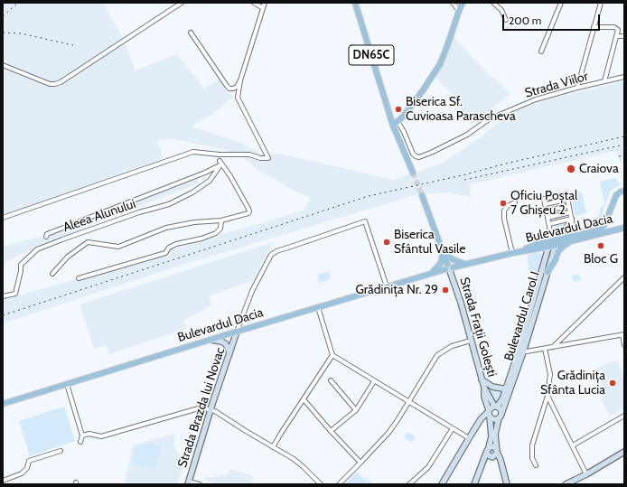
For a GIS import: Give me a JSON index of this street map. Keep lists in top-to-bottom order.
{
  "streets": {
    "main road": ["DN65C", "Bulevardul Dacia", "Strada Frații Golești"],
    "street": [
      "Strada Viilor",
      "Aleea Alunului",
      "Bulevardul Carol I",
      "Strada Brazda lui Novac"
    ]
  },
  "crossings": [
    ["Bulevardul Dacia", "Bulevardul Carol I"],
    ["Bulevardul Dacia", "Strada Frații Golești"],
    ["Bulevardul Dacia", "Strada Brazda lui Novac"],
    ["Bulevardul Carol I", "Strada Frații Golești"]
  ],
  "places": [
    "Biserica Sf. Cuvioasa Parascheva",
    "Craiova",
    "Oficiu Poștal 7 Ghișeu 2",
    "Biserica Sfântul Vasile",
    "Bloc G",
    "Grădinița Nr. 29",
    "Grădinița Sfânta Lucia"
  ],
  "scale_bar": "200 m"
}
